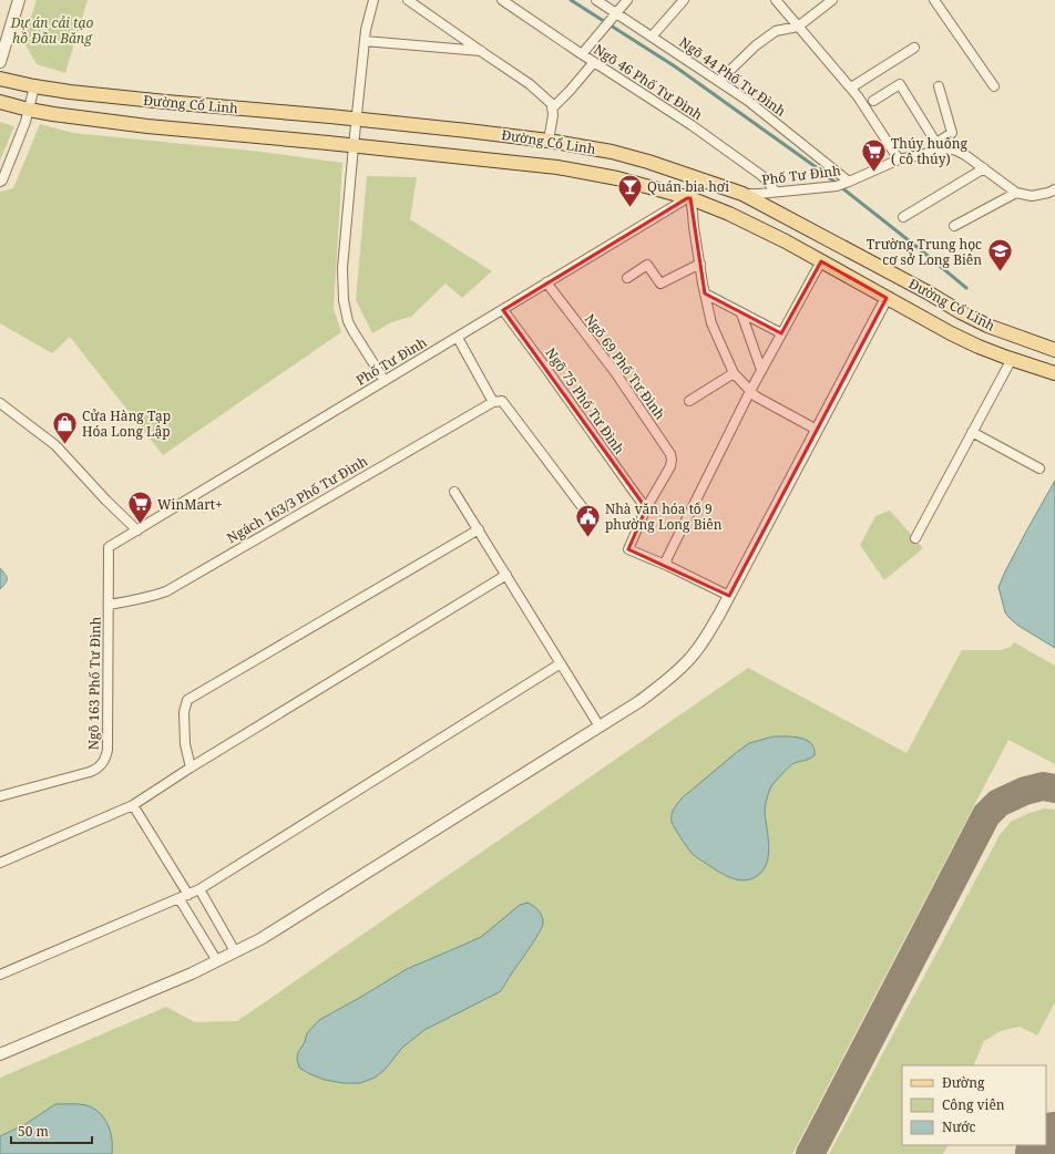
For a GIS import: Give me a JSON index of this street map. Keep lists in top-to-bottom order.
{
  "streets": {
    "main road": ["Đường Cổ Linh"],
    "street": [
      "Ngõ 44 Phố Tư Đình",
      "Ngõ 46 Phố Tư Đình",
      "Phố Tư Đình",
      "Ngõ 69 Phố Tư Đình",
      "Ngõ 75 Phố Tư Đình",
      "Ngách 163/3 Phố Tư Đình",
      "Ngõ 163 Phố Tư Đình"
    ]
  },
  "crossings": [
    ["Ngõ 44 Phố Tư Đình", "Phố Tư Đình"],
    ["Ngõ 46 Phố Tư Đình", "Phố Tư Đình"],
    ["Đường Cổ Linh", "Phố Tư Đình"],
    ["Phố Tư Đình", "Ngõ 69 Phố Tư Đình"],
    ["Phố Tư Đình", "Ngõ 75 Phố Tư Đình"],
    ["Phố Tư Đình", "Ngõ 163 Phố Tư Đình"],
    ["Ngõ 69 Phố Tư Đình", "Ngõ 75 Phố Tư Đình"],
    ["Ngách 163/3 Phố Tư Đình", "Ngõ 163 Phố Tư Đình"]
  ],
  "parks": ["Dự án cải tạo hồ Đầu Băng"],
  "places": {
    "supermarket": ["Thúy huống ( cô thúy)", "WinMart+"],
    "bar": ["Quán bia hơi"],
    "school or university": ["Trường Trung học cơ sở Long Biên"],
    "shop": ["Cửa Hàng Tạp Hóa Long Lập"],
    "public building": ["Nhà văn hóa tổ 9 phường Long Biên"]
  },
  "legend": ["Đường", "Công viên", "Nước"],
  "scale_bar": "50 m"
}
